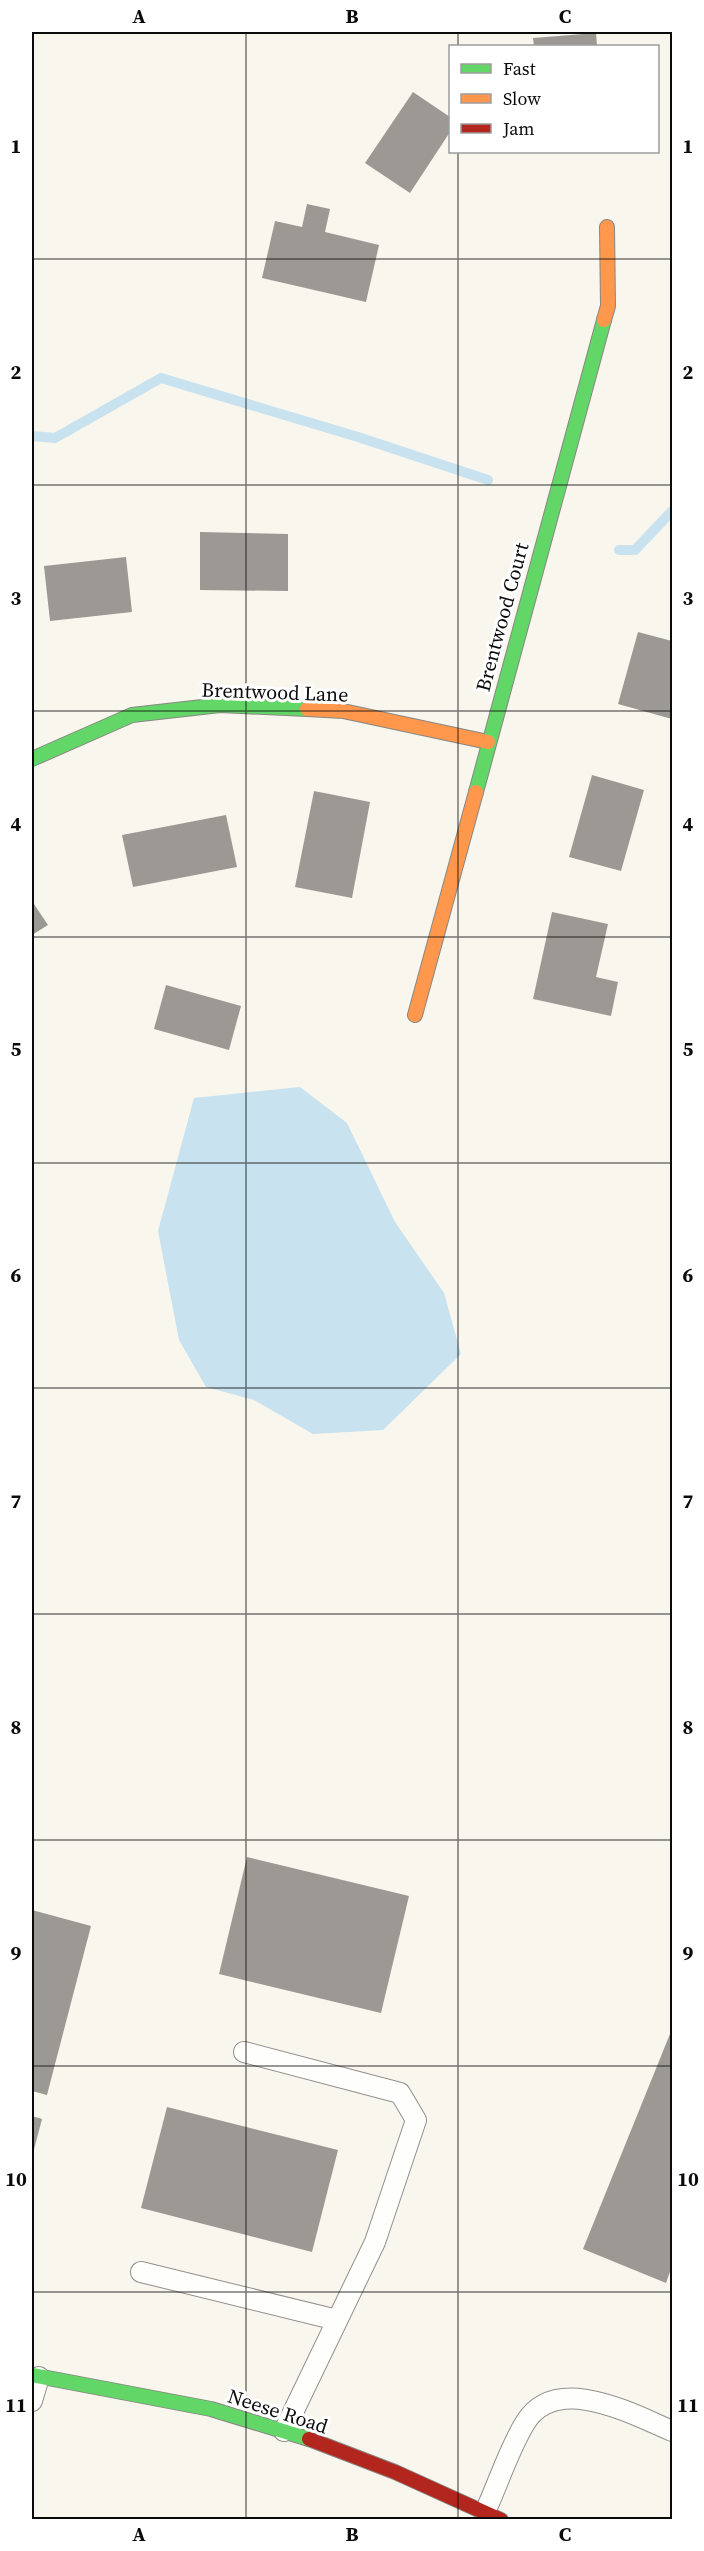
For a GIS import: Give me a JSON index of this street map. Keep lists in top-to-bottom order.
{
  "streets": {
    "street": ["Brentwood Court", "Brentwood Lane", "Neese Road"]
  },
  "crossings": [
    ["Brentwood Court", "Brentwood Lane"]
  ],
  "legend": ["Fast", "Slow", "Jam"],
  "grid": {
    "columns": ["A", "B", "C"],
    "rows": [
      "1",
      "2",
      "3",
      "4",
      "5",
      "6",
      "7",
      "8",
      "9",
      "10",
      "11"
    ]
  }
}
